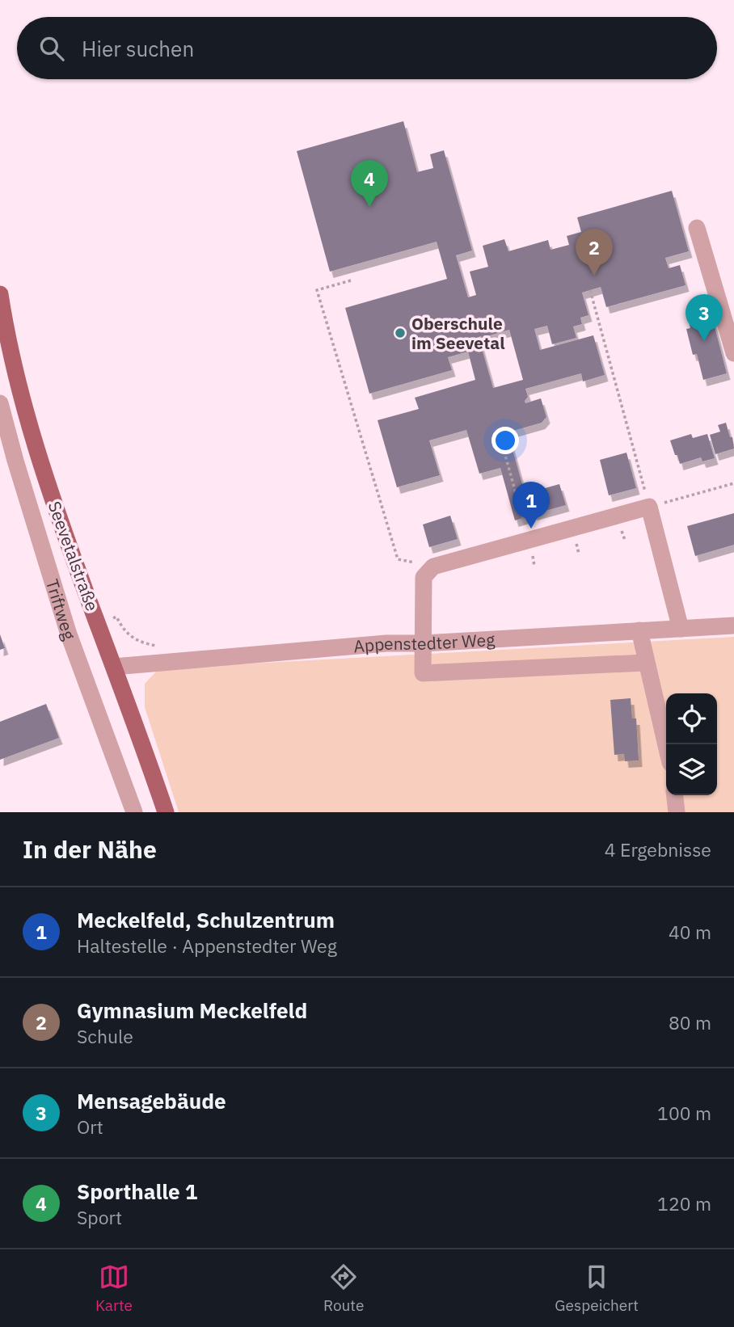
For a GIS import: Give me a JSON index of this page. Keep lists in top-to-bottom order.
{
  "streets": {
    "main road": ["Seevetalstraße"],
    "street": ["Triftweg", "Appenstedter Weg"]
  },
  "crossings": [
    ["Seevetalstraße", "Appenstedter Weg"]
  ],
  "places": ["Oberschule im Seevetal"],
  "page": {
    "search": "Hier suchen",
    "pins": [
      "4",
      "2",
      "3",
      "1"
    ],
    "heading": ["In der Nähe", "4 Ergebnisse"],
    "list": [
      {
        "mark": "1",
        "name": "Meckelfeld, Schulzentrum",
        "note": "Haltestelle · Appenstedter Weg",
        "value": "40 m"
      },
      {
        "mark": "2",
        "name": "Gymnasium Meckelfeld",
        "note": "Schule",
        "value": "80 m"
      },
      {
        "mark": "3",
        "name": "Mensagebäude",
        "note": "Ort",
        "value": "100 m"
      },
      {
        "mark": "4",
        "name": "Sporthalle 1",
        "note": "Sport",
        "value": "120 m"
      }
    ],
    "nav": ["Karte", "Route", "Gespeichert"]
  }
}
